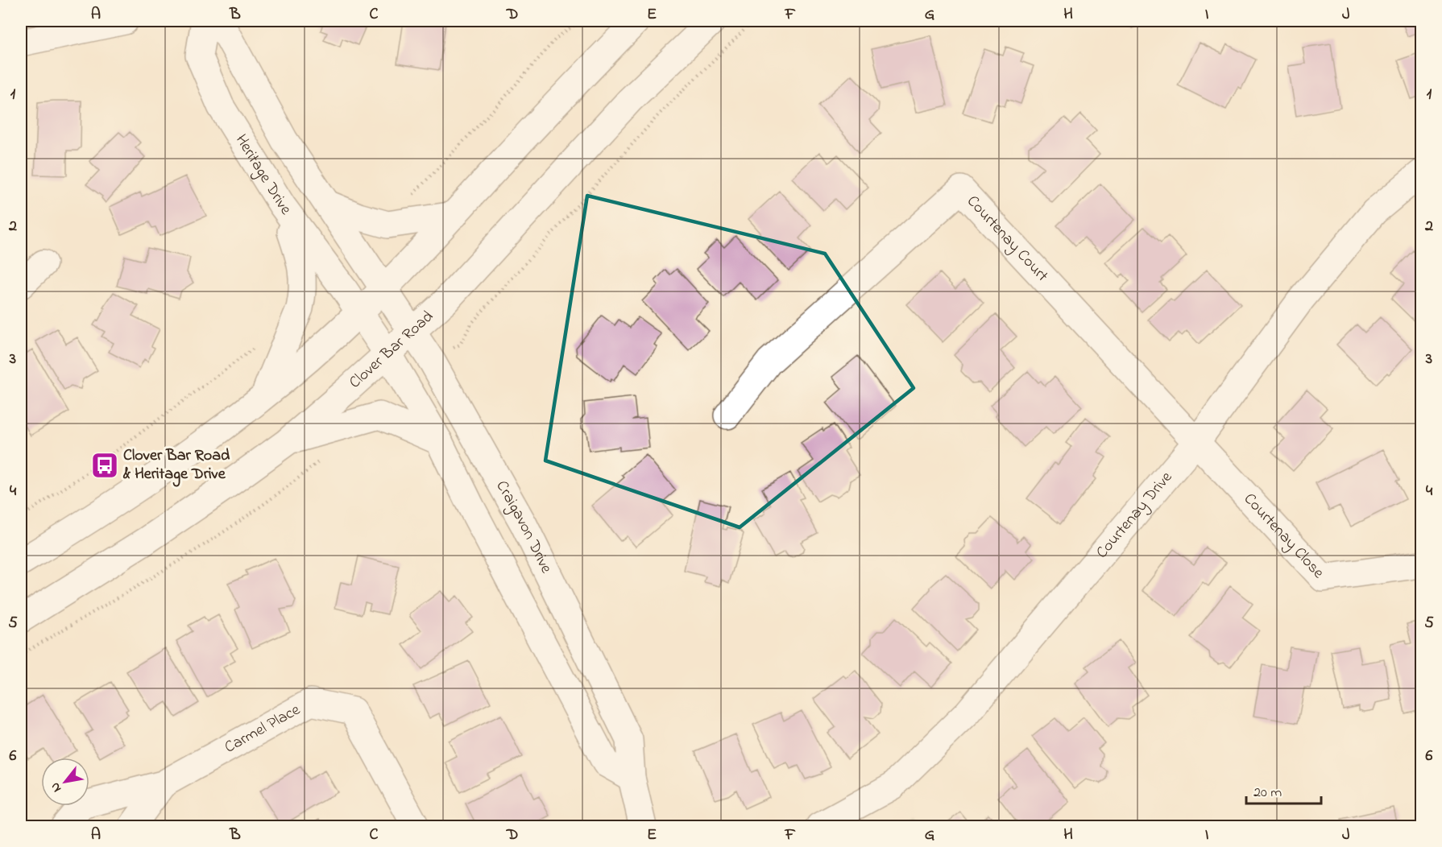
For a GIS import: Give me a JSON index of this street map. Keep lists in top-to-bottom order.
{
  "streets": {
    "street": [
      "Heritage Drive",
      "Courtenay Court",
      "Clover Bar Road",
      "Courtenay Drive",
      "Craigavon Drive",
      "Courtenay Close",
      "Carmel Place"
    ]
  },
  "crossings": [
    ["Heritage Drive", "Craigavon Drive"],
    ["Courtenay Court", "Courtenay Drive"],
    ["Courtenay Court", "Courtenay Close"],
    ["Clover Bar Road", "Craigavon Drive"],
    ["Courtenay Drive", "Courtenay Close"]
  ],
  "places": {
    "bus stop": ["Clover Bar Road & Heritage Drive"]
  },
  "scale_bar": "20 m",
  "north": "bottom left",
  "grid": {
    "columns": [
      "A",
      "B",
      "C",
      "D",
      "E",
      "F",
      "G",
      "H",
      "I",
      "J"
    ],
    "rows": [
      "1",
      "2",
      "3",
      "4",
      "5",
      "6"
    ]
  }
}
